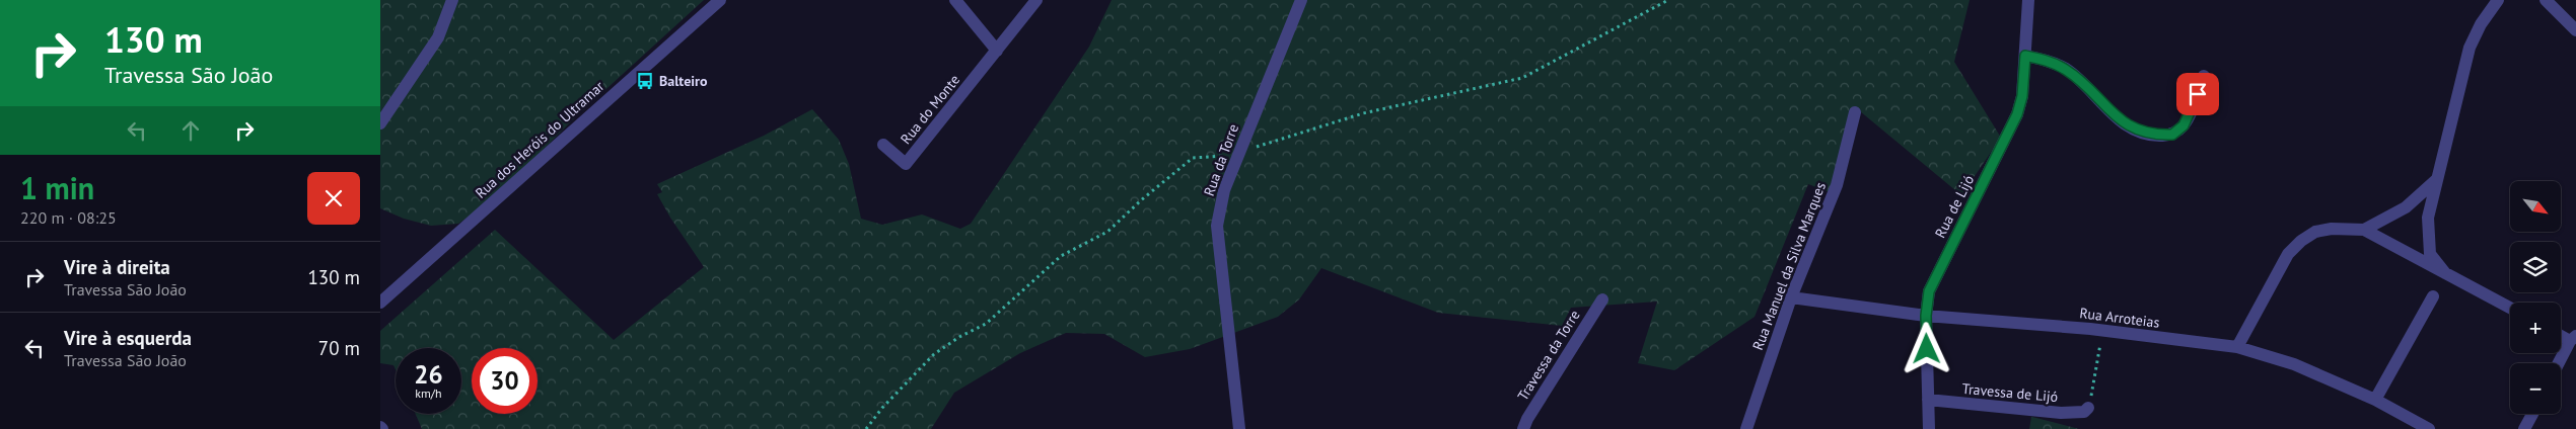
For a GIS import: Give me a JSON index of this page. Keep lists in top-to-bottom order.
{
  "streets": {
    "street": [
      "Rua do Monte",
      "Rua dos Heróis do Ultramar",
      "Rua da Torre",
      "Rua de Lijó",
      "Rua Manuel da Silva Marques",
      "Rua Arroteias",
      "Travessa da Torre",
      "Travessa de Lijó"
    ]
  },
  "crossings": [
    ["Rua de Lijó", "Rua Arroteias"],
    ["Rua de Lijó", "Travessa de Lijó"],
    ["Rua Manuel da Silva Marques", "Rua Arroteias"]
  ],
  "places": {
    "bus stop": ["Balteiro"]
  },
  "north": "bottom right",
  "page": {
    "turn": ["130 m", "Travessa São João"],
    "heading": ["1 min", "220 m · 08:25"],
    "map_buttons": ["+", "−"],
    "list": [
      {
        "name": "Vire à direita",
        "note": "Travessa São João",
        "value": "130 m"
      },
      {
        "name": "Vire à esquerda",
        "note": "Travessa São João",
        "value": "70 m"
      }
    ],
    "speed": "26 km/h",
    "limit": "30"
  }
}
